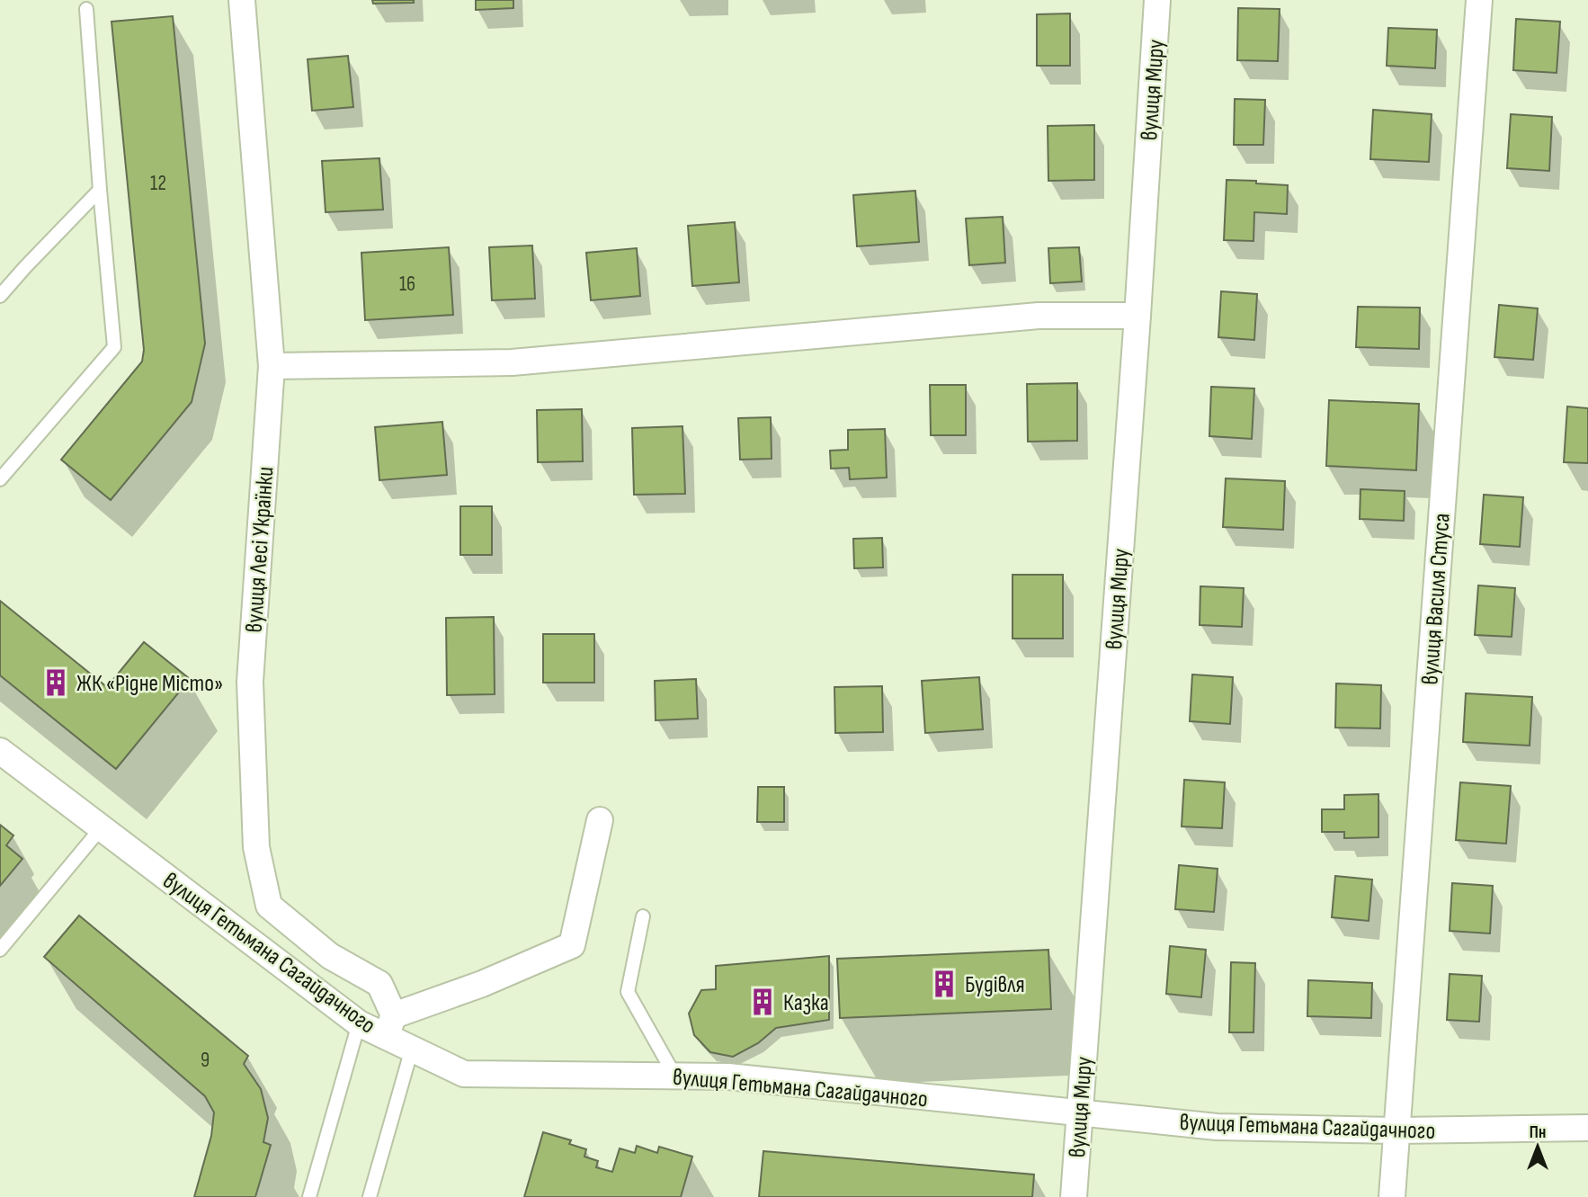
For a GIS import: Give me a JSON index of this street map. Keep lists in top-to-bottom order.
{
  "streets": {
    "street": [
      "вулиця Миру",
      "вулиця Лесі Українки",
      "вулиця Василя Стуса",
      "вулиця Гетьмана Сагайдачного"
    ]
  },
  "crossings": [
    ["вулиця Миру", "вулиця Гетьмана Сагайдачного"],
    ["вулиця Лесі Українки", "вулиця Гетьмана Сагайдачного"],
    ["вулиця Василя Стуса", "вулиця Гетьмана Сагайдачного"]
  ],
  "places": {
    "building": ["ЖК «Рідне Місто»", "Будівля", "Казка"]
  },
  "house_numbers": ["12", "16", "9"],
  "north": "top"
}
